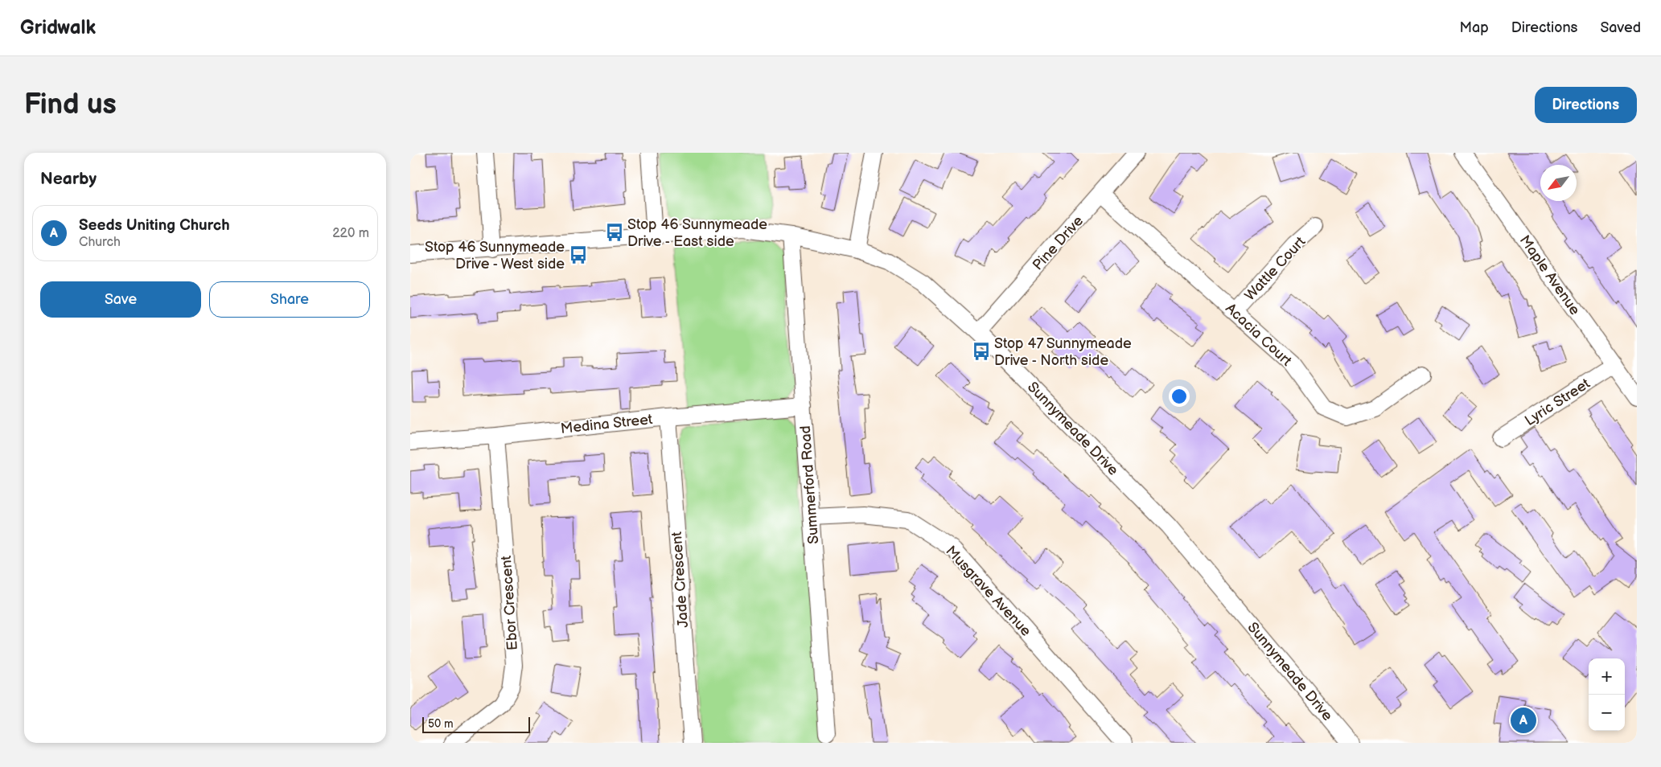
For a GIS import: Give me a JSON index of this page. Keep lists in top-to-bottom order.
{
  "streets": {
    "street": [
      "Pine Drive",
      "Wattle Court",
      "Maple Avenue",
      "Acacia Court",
      "Lyric Street",
      "Medina Street",
      "Sunnymeade Drive",
      "Summerford Road",
      "Jade Crescent",
      "Musgrave Avenue",
      "Ebor Crescent"
    ]
  },
  "crossings": [
    ["Pine Drive", "Acacia Court"],
    ["Pine Drive", "Sunnymeade Drive"],
    ["Wattle Court", "Acacia Court"],
    ["Maple Avenue", "Lyric Street"],
    ["Medina Street", "Summerford Road"],
    ["Medina Street", "Jade Crescent"],
    ["Medina Street", "Ebor Crescent"],
    ["Sunnymeade Drive", "Summerford Road"],
    ["Summerford Road", "Musgrave Avenue"]
  ],
  "places": {
    "bus stop": ["Stop 46 Sunnymeade Drive - East side", "Stop 46 Sunnymeade Drive - West side", "Stop 47 Sunnymeade Drive - North side"]
  },
  "scale_bar": "50 m",
  "north": "bottom left",
  "page": {
    "header": "Gridwalk",
    "nav": ["Map", "Directions", "Saved"],
    "buttons": [
      "Directions",
      ["Save", "Share"]
    ],
    "title": "Find us",
    "heading": "Nearby",
    "list": [
      {
        "mark": "A",
        "name": "Seeds Uniting Church",
        "note": "Church",
        "value": "220 m"
      }
    ],
    "map_buttons": ["+", "−"],
    "pins": "A",
    "scale": "50 m"
  }
}
